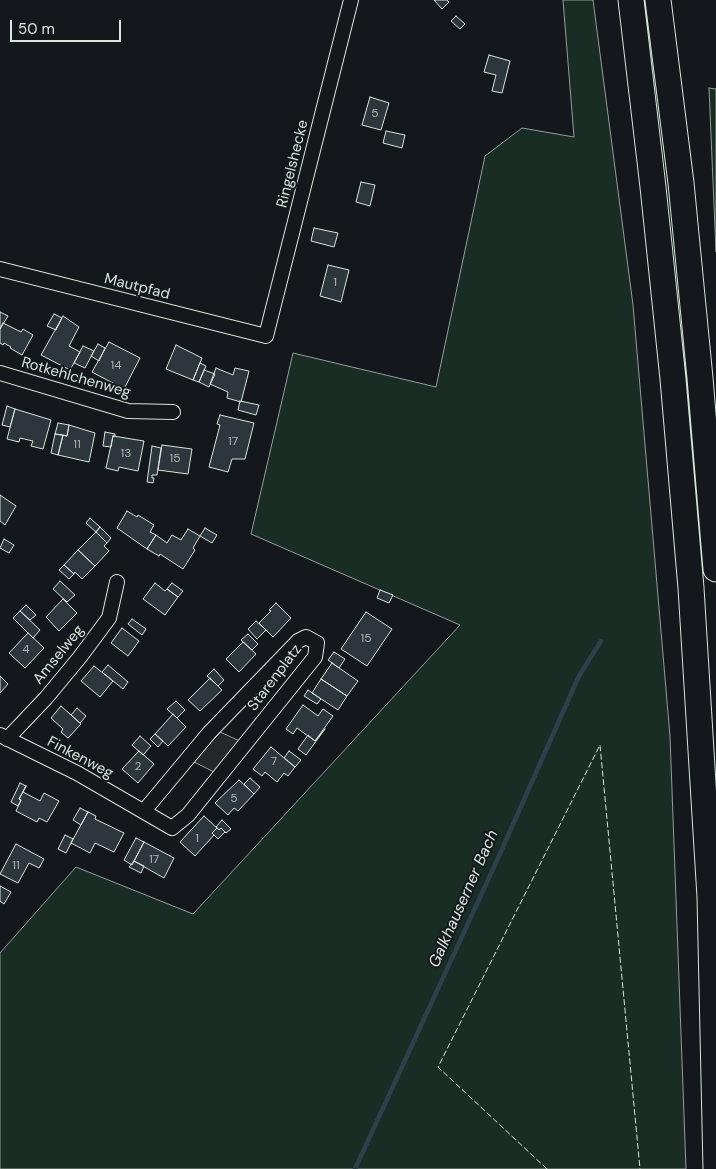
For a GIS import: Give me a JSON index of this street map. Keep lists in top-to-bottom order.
{
  "streets": {
    "street": [
      "Ringelshecke",
      "Mautpfad",
      "Rotkehlchenweg",
      "Amselweg",
      "Starenplatz",
      "Finkenweg"
    ]
  },
  "crossings": [
    ["Ringelshecke", "Mautpfad"],
    ["Amselweg", "Finkenweg"],
    ["Starenplatz", "Finkenweg"]
  ],
  "water": ["Galkhauserner Bach"],
  "house_numbers": [
    "5",
    "1",
    "14",
    "17",
    "11",
    "13",
    "15",
    "15",
    "4",
    "7",
    "2",
    "5",
    "1",
    "17",
    "11"
  ],
  "scale_bar": "50 m"
}
